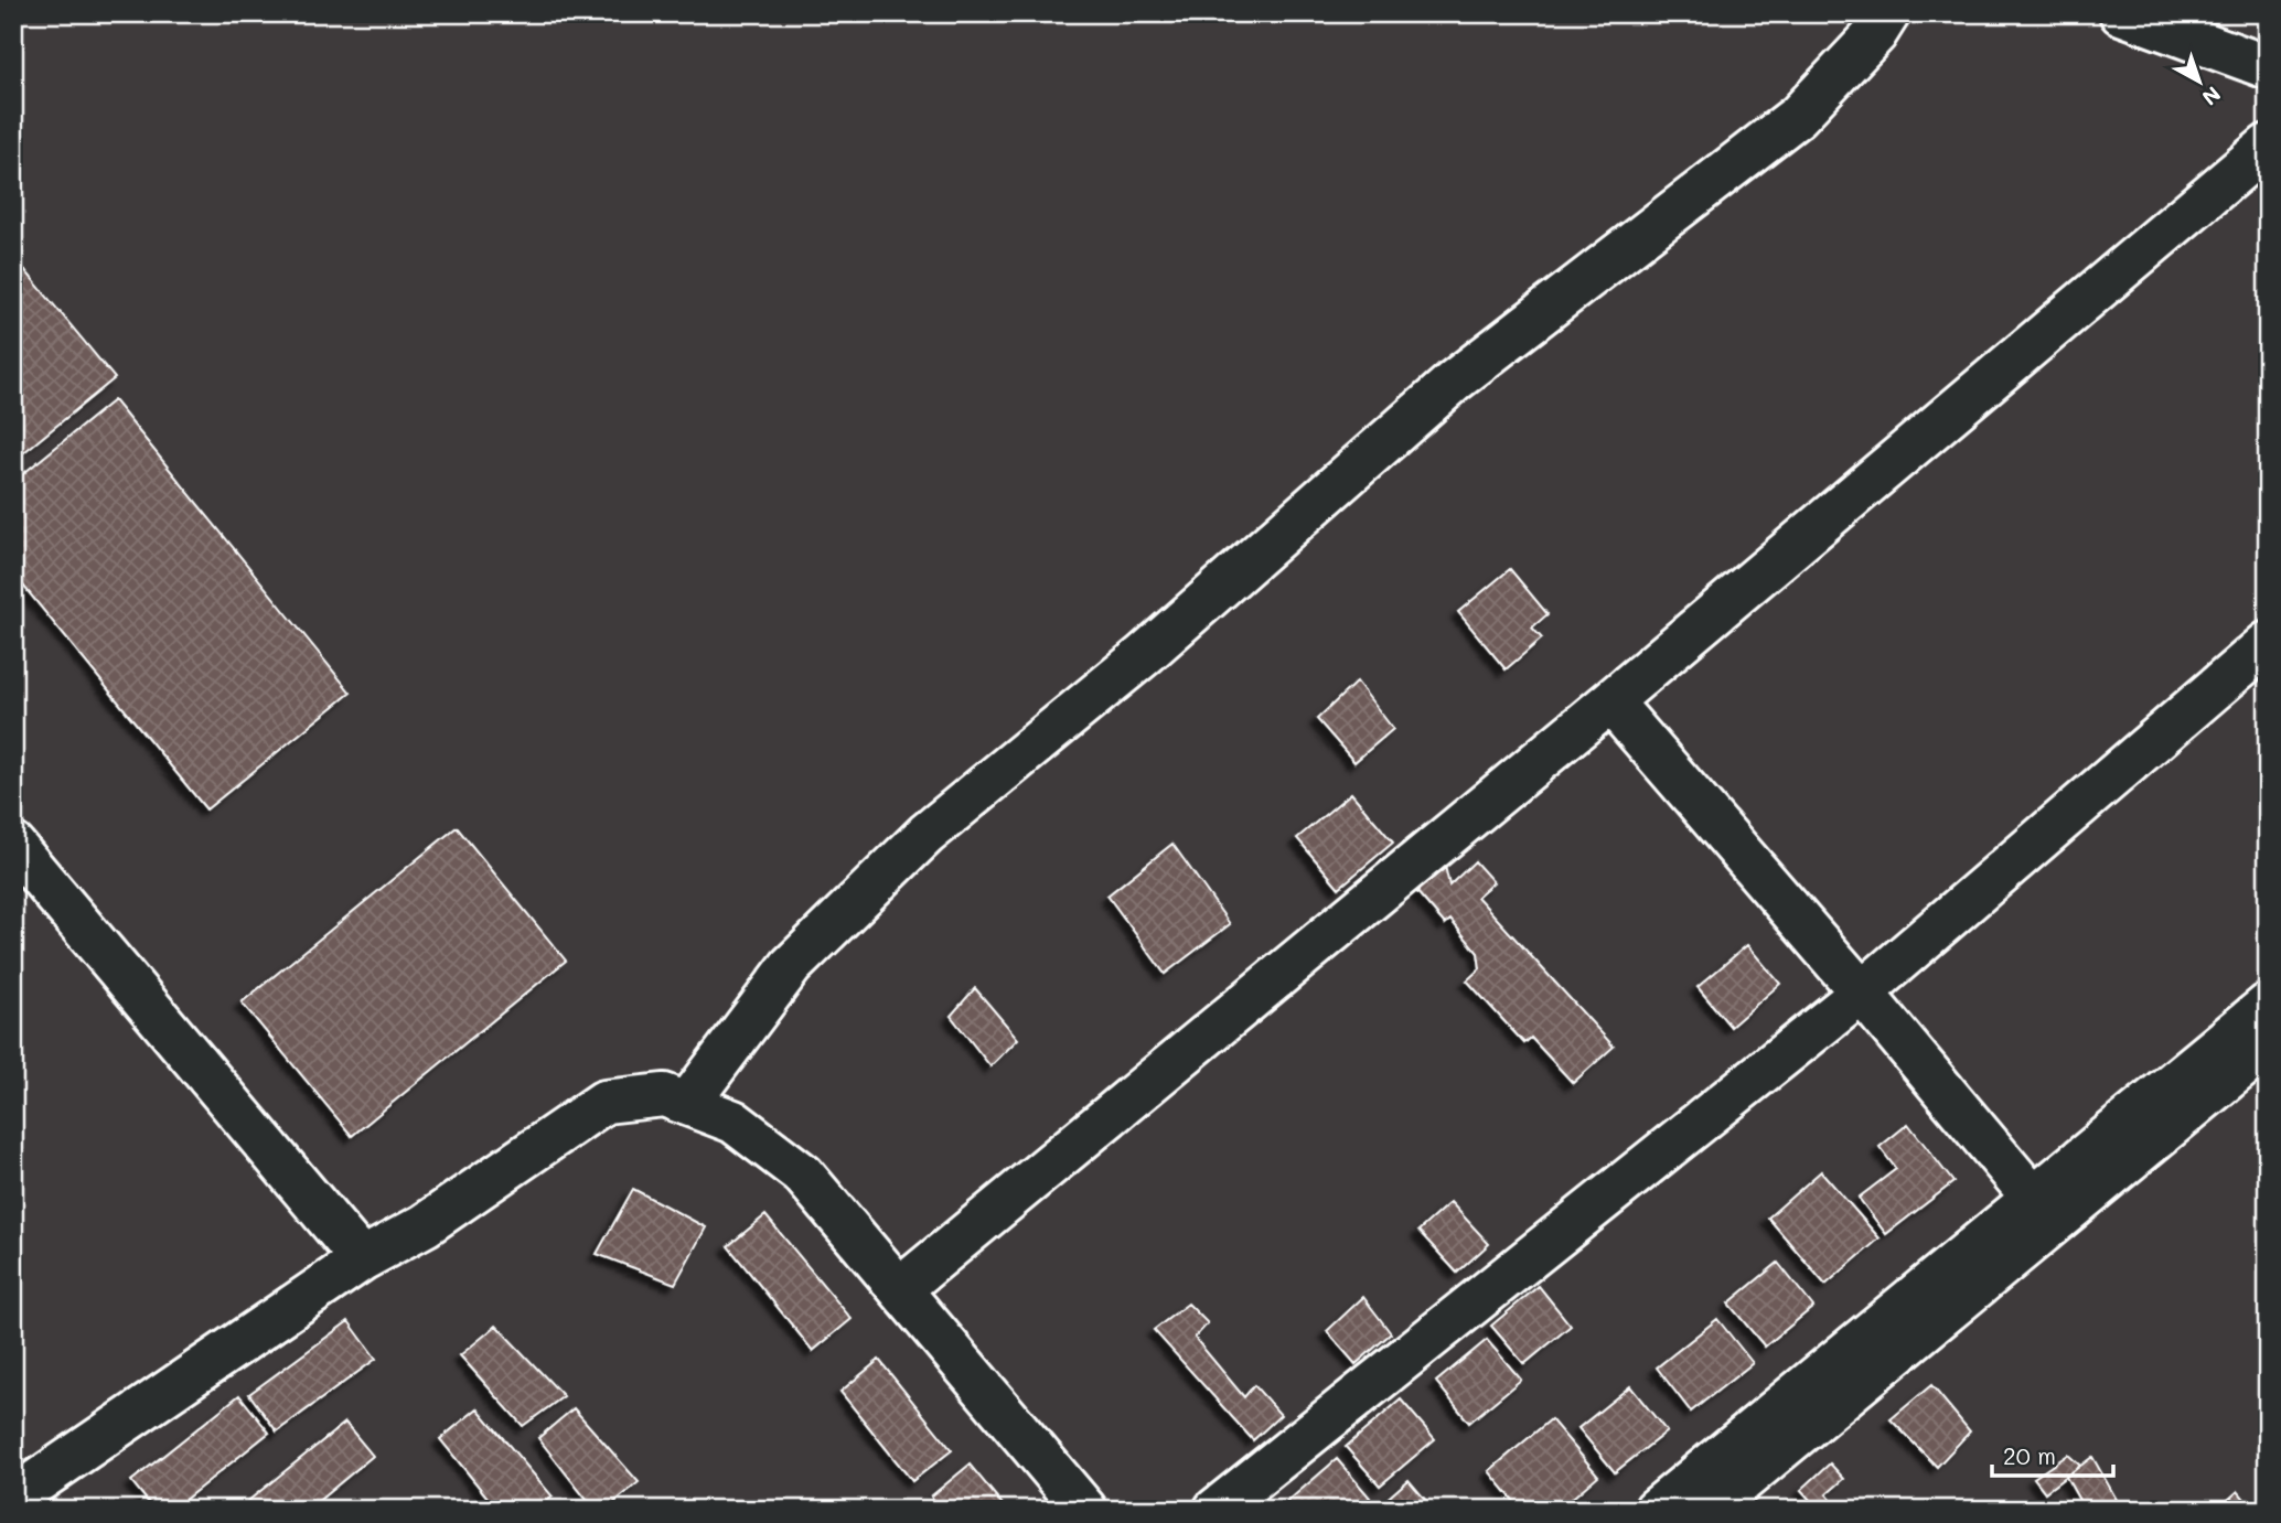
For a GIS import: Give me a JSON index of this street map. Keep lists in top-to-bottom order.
{
  "scale_bar": "20 m",
  "north": "bottom right"
}
